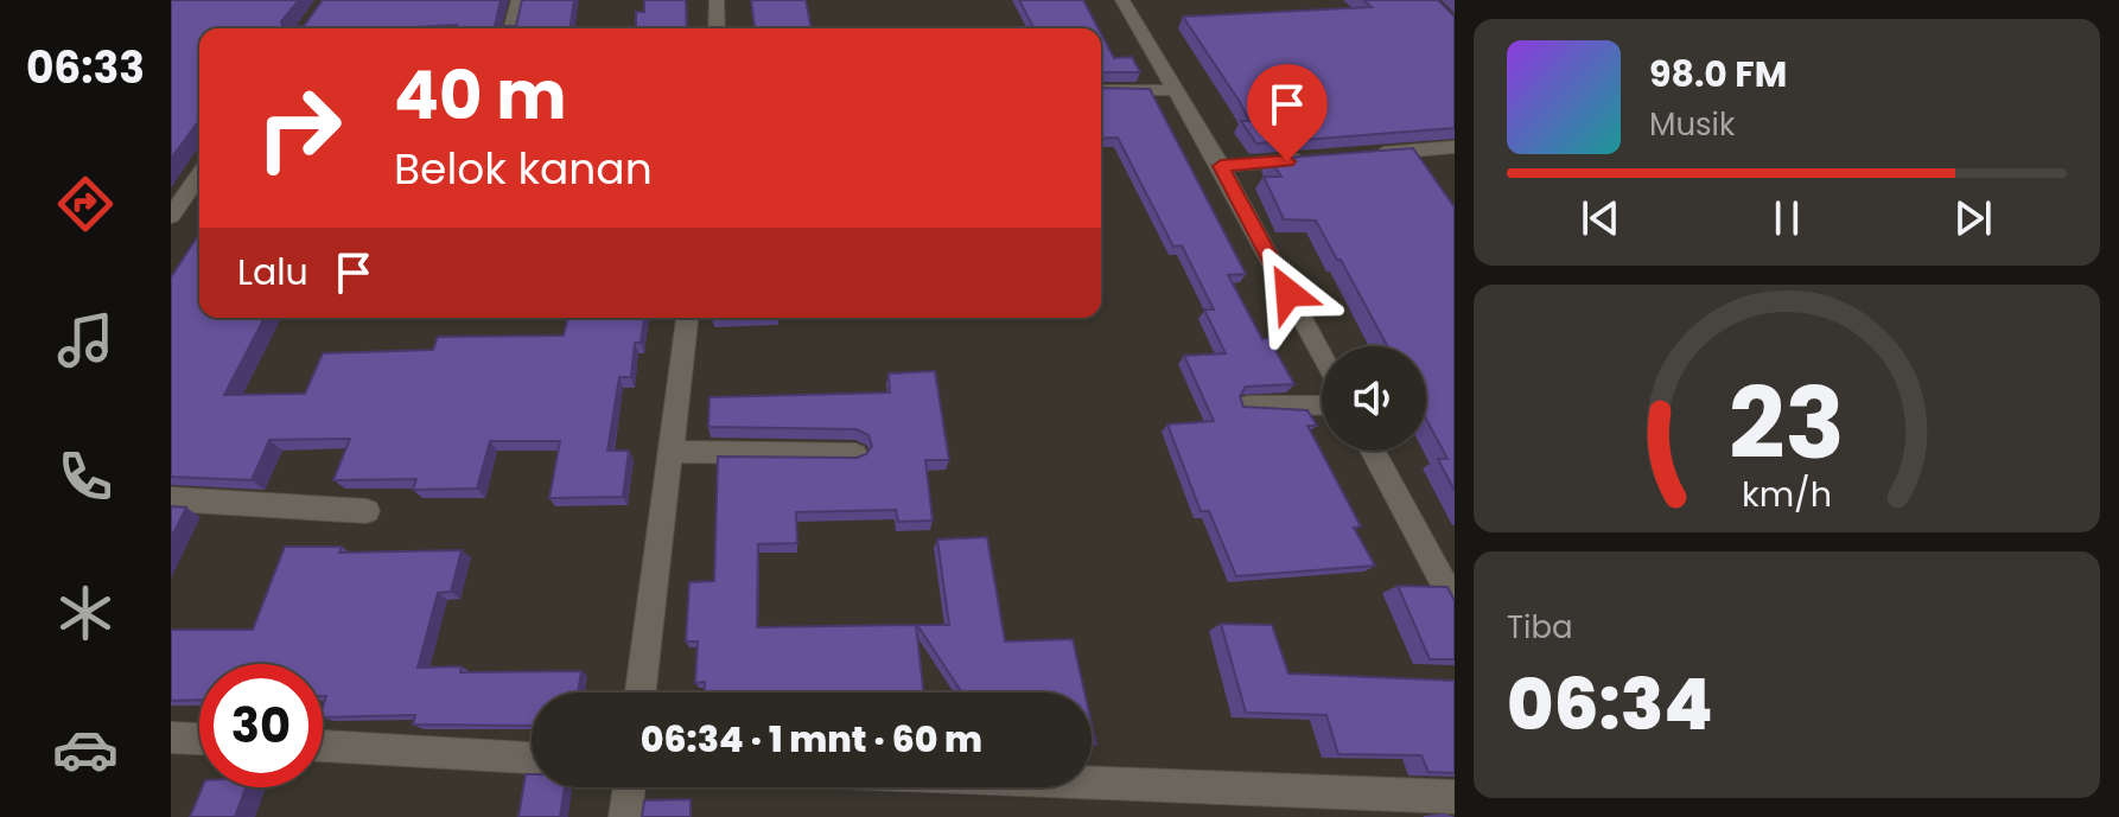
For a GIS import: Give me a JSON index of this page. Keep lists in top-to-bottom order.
{
  "page": {
    "tabs": "06:33",
    "turn": ["40 m", "Belok kanan"],
    "song": ["98.0 FM", "Musik"],
    "then": "Lalu",
    "tile": ["Tiba", "06:34"],
    "limit": "30",
    "trip": "06:34 · 1 mnt · 60 m",
    "gauge": ["23", "km/h"]
  }
}
